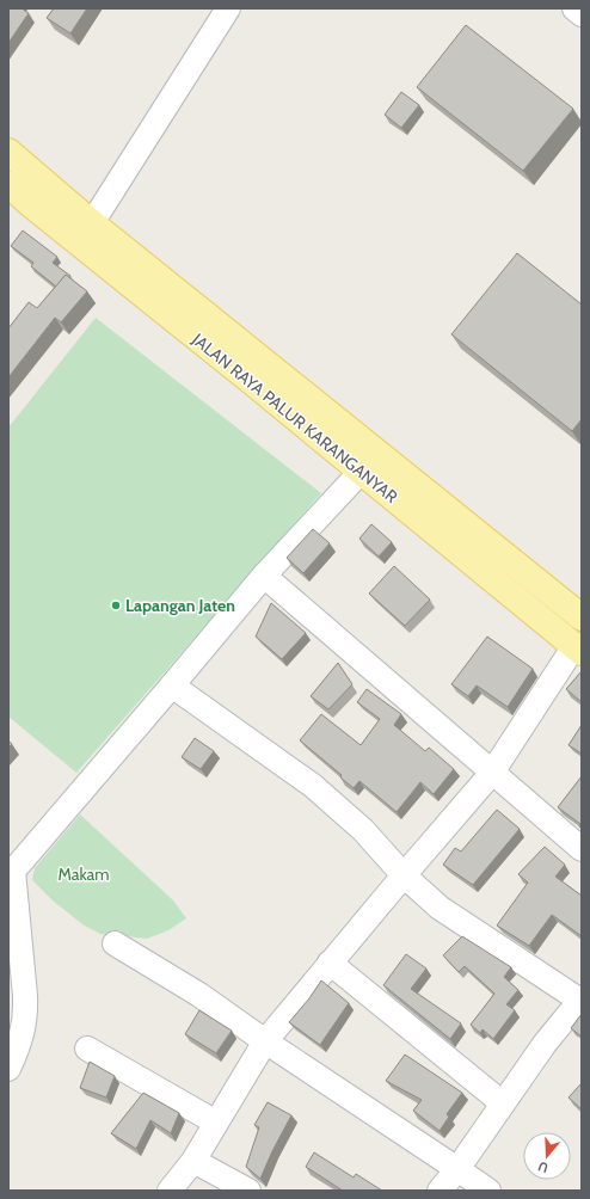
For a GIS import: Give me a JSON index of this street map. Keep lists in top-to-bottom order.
{
  "streets": {
    "main road": ["JALAN RAYA PALUR KARANGANYAR"]
  },
  "parks": ["Makam"],
  "places": ["Lapangan Jaten"],
  "north": "bottom"
}
